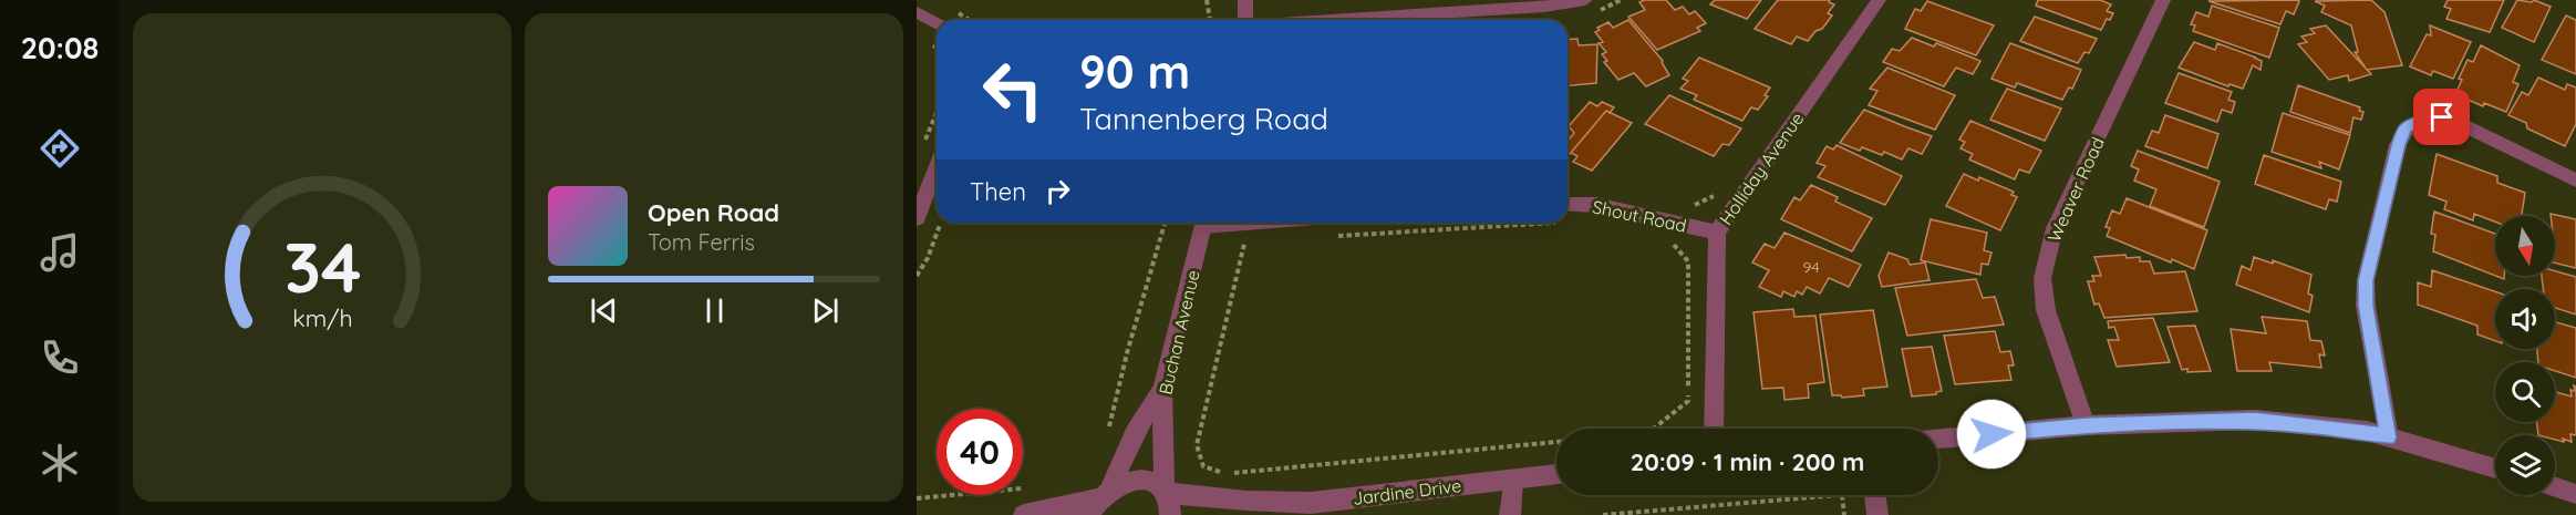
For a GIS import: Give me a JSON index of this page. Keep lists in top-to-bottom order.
{
  "streets": {
    "street": [
      "Holliday Avenue",
      "Weaver Road",
      "Shout Road",
      "Buchan Avenue",
      "Jardine Drive"
    ]
  },
  "crossings": [
    ["Holliday Avenue", "Shout Road"],
    ["Buchan Avenue", "Jardine Drive"]
  ],
  "house_numbers": ["94"],
  "north": "bottom",
  "page": {
    "tabs": "20:08",
    "turn": ["90 m", "Tannenberg Road"],
    "then": "Then",
    "song": ["Open Road", "Tom Ferris"],
    "limit": "40",
    "trip": "20:09 · 1 min · 200 m",
    "gauge": ["34", "km/h"]
  }
}
